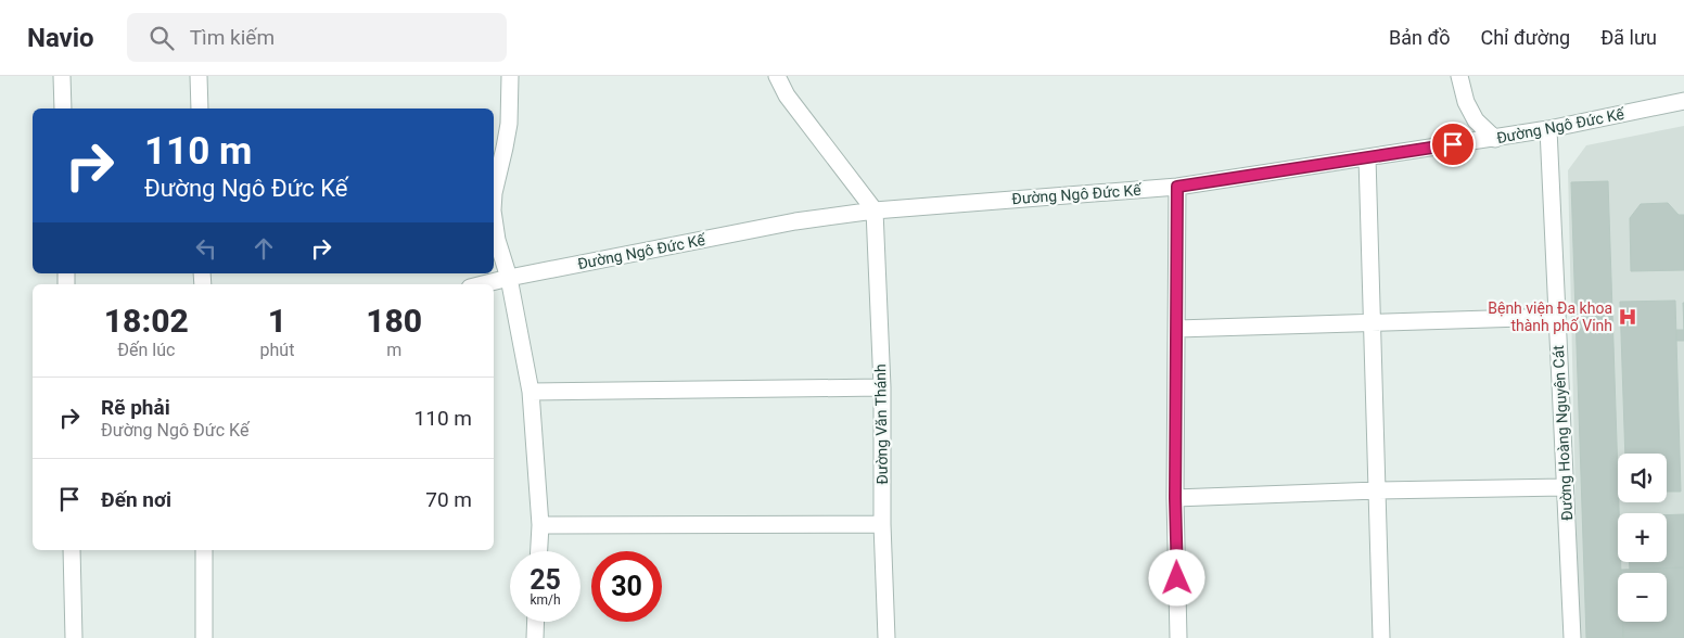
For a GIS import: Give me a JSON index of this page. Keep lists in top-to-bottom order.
{
  "streets": {
    "street": ["Đường Ngô Đức Kế", "Đường Văn Thánh", "Đường Hoàng Nguyên Cát"]
  },
  "crossings": [
    ["Đường Ngô Đức Kế", "Đường Văn Thánh"],
    ["Đường Ngô Đức Kế", "Đường Hoàng Nguyên Cát"]
  ],
  "places": {
    "hospital": ["Bệnh viện Đa khoa thành phố Vinh"]
  },
  "page": {
    "header": "Navio",
    "search": "Tìm kiếm",
    "nav": ["Bản đồ", "Chỉ đường", "Đã lưu"],
    "turn": ["110 m", "Đường Ngô Đức Kế"],
    "eta": [
      "18:02",
      "Đến lúc",
      "1",
      "phút",
      "180",
      "m"
    ],
    "list": [
      {
        "name": "Rẽ phải",
        "note": "Đường Ngô Đức Kế",
        "value": "110 m"
      },
      {
        "name": "Đến nơi",
        "value": "70 m"
      }
    ],
    "map_buttons": ["+", "−"],
    "speed": "25 km/h",
    "limit": "30"
  }
}
